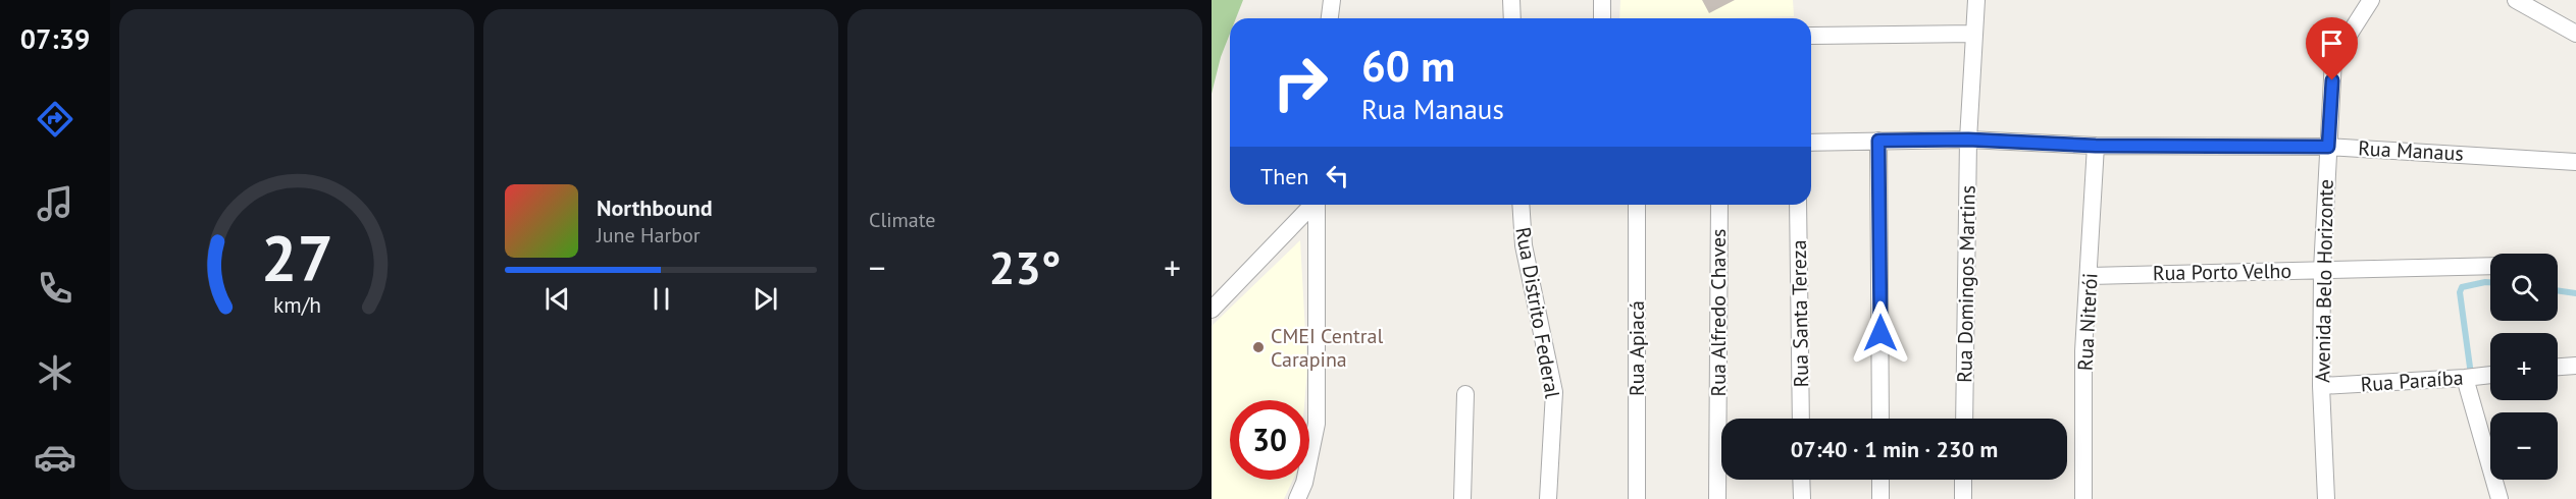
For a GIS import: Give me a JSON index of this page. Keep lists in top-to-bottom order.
{
  "streets": {
    "street": [
      "Rua Manaus",
      "Rua Porto Velho",
      "Avenida Belo Horizonte",
      "Rua Domingos Martins",
      "Rua Distrito Federal",
      "Rua Alfredo Chaves",
      "Rua Santa Tereza",
      "Rua Niterói",
      "Rua Apiacá",
      "Rua Paraíba"
    ]
  },
  "crossings": [
    ["Rua Manaus", "Avenida Belo Horizonte"],
    ["Rua Manaus", "Rua Domingos Martins"],
    ["Rua Manaus", "Rua Niterói"],
    ["Rua Porto Velho", "Avenida Belo Horizonte"],
    ["Rua Porto Velho", "Rua Niterói"],
    ["Avenida Belo Horizonte", "Rua Paraíba"]
  ],
  "places": ["CMEI Central Carapina"],
  "page": {
    "tabs": "07:39",
    "tile": "Climate",
    "turn": ["60 m", "Rua Manaus"],
    "then": "Then",
    "song": ["Northbound", "June Harbor"],
    "heat": ["−", "23°", "+"],
    "map_buttons": ["+", "−"],
    "limit": "30",
    "trip": "07:40 · 1 min · 230 m",
    "gauge": ["27", "km/h"]
  }
}
